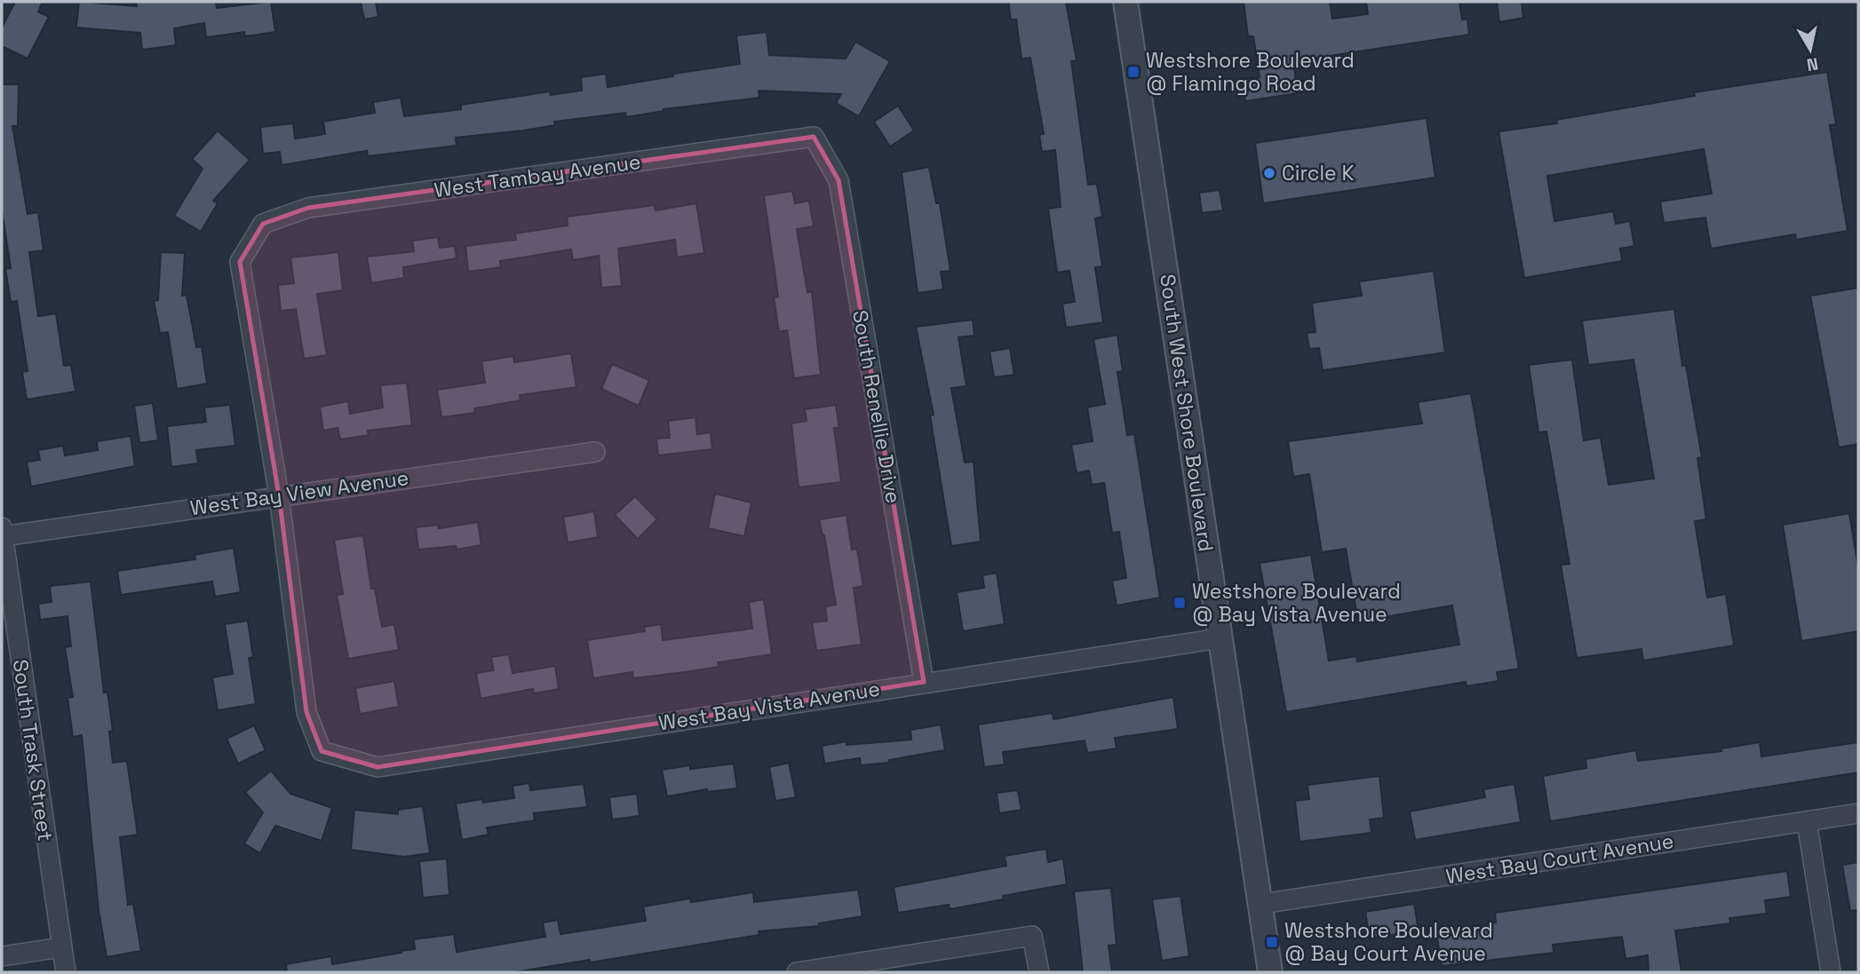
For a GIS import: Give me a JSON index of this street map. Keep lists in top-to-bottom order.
{
  "streets": {
    "street": [
      "West Tambay Avenue",
      "South Renellie Drive",
      "South West Shore Boulevard",
      "West Bay View Avenue",
      "West Bay Vista Avenue",
      "South Trask Street",
      "West Bay Court Avenue"
    ]
  },
  "crossings": [
    ["West Tambay Avenue", "South Renellie Drive"],
    ["West Tambay Avenue", "West Bay View Avenue"],
    ["West Tambay Avenue", "West Bay Vista Avenue"],
    ["South Renellie Drive", "West Bay Vista Avenue"],
    ["South West Shore Boulevard", "West Bay Vista Avenue"],
    ["South West Shore Boulevard", "West Bay Court Avenue"],
    ["West Bay View Avenue", "West Bay Vista Avenue"],
    ["West Bay View Avenue", "South Trask Street"]
  ],
  "places": {
    "transit": ["Westshore Boulevard @ Flamingo Road", "Westshore Boulevard @ Bay Vista Avenue", "Westshore Boulevard @ Bay Court Avenue"],
    "other": ["Circle K"]
  },
  "north": "bottom"
}
